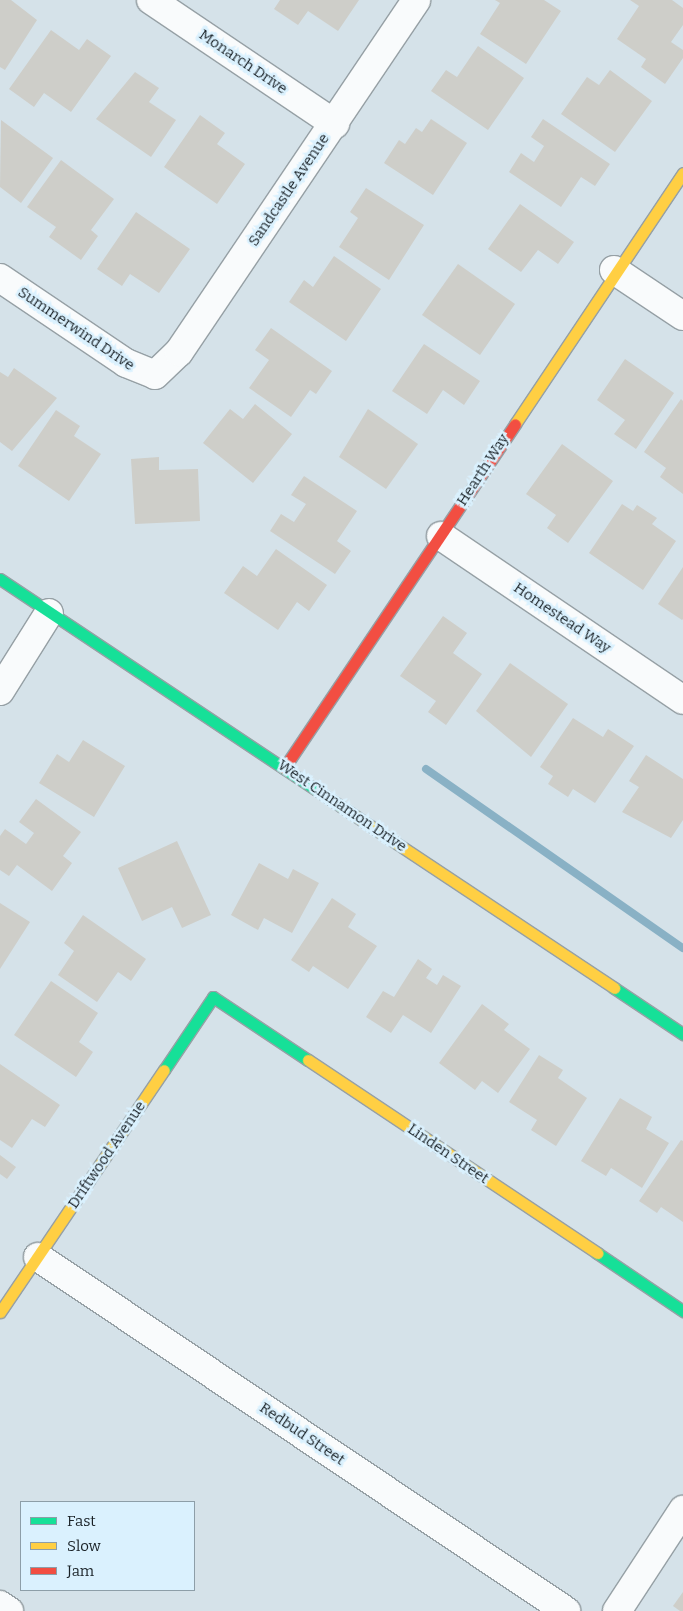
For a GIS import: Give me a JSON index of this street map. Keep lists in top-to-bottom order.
{
  "streets": {
    "street": [
      "Monarch Drive",
      "Sandcastle Avenue",
      "Summerwind Drive",
      "Hearth Way",
      "Homestead Way",
      "West Cinnamon Drive",
      "Linden Street",
      "Driftwood Avenue",
      "Redbud Street"
    ]
  },
  "crossings": [
    ["Monarch Drive", "Sandcastle Avenue"],
    ["Sandcastle Avenue", "Summerwind Drive"],
    ["Hearth Way", "Homestead Way"],
    ["Hearth Way", "West Cinnamon Drive"],
    ["Linden Street", "Driftwood Avenue"],
    ["Driftwood Avenue", "Redbud Street"]
  ],
  "legend": ["Fast", "Slow", "Jam"]
}
